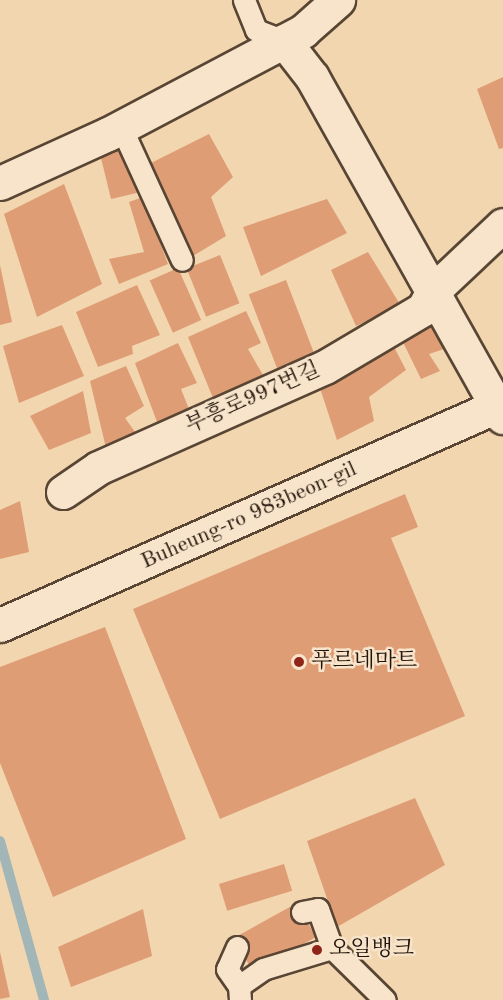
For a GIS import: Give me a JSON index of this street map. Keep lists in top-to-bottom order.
{
  "streets": {
    "street": ["부흥로997번길", "Buheung-ro 983beon-gil"]
  },
  "places": ["푸르네마트", "오일뱅크"]
}
